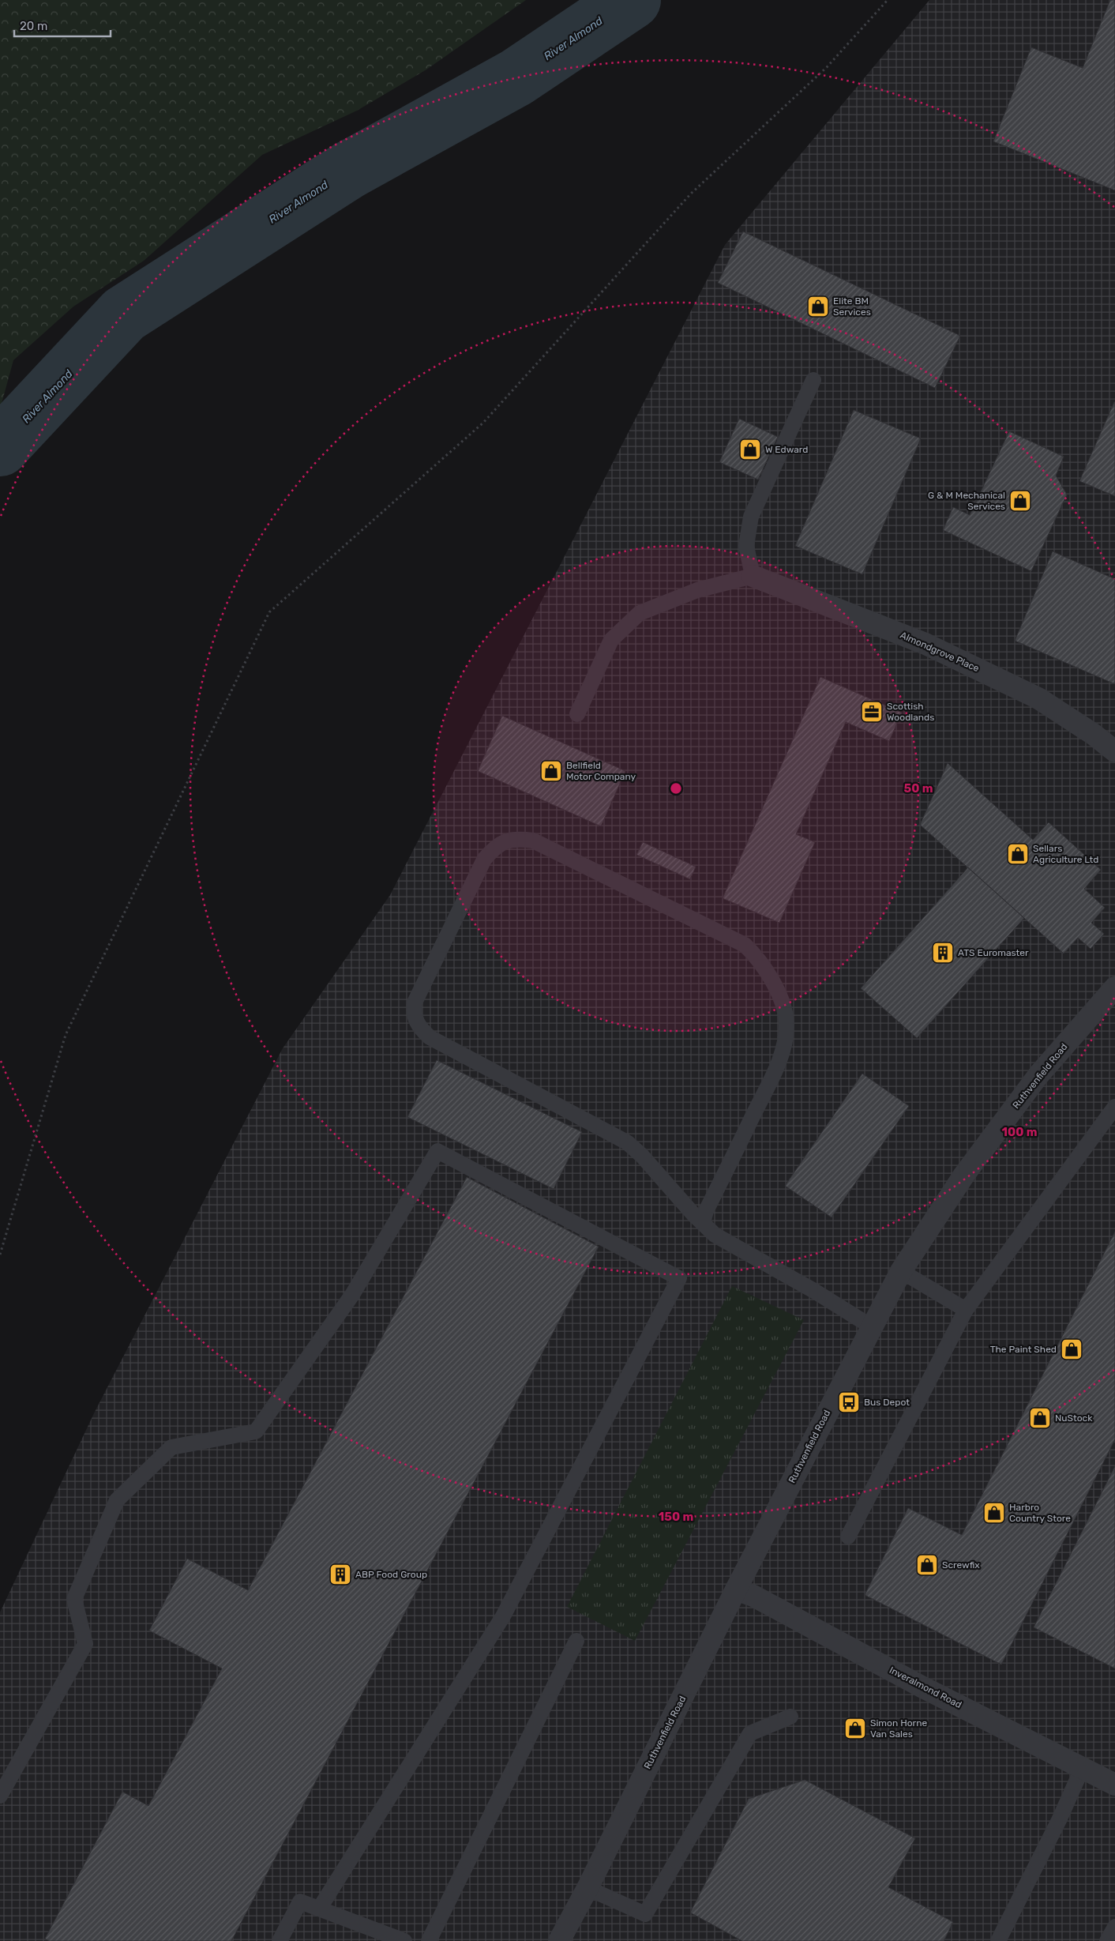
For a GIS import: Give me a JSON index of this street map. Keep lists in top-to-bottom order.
{
  "streets": {
    "street": ["Almondgrove Place", "Ruthvenfield Road", "Inveralmond Road"]
  },
  "crossings": [
    ["Ruthvenfield Road", "Inveralmond Road"]
  ],
  "water": ["River Almond"],
  "places": {
    "shop": [
      "Elite BM Services",
      "W Edward",
      "G & M Mechanical Services",
      "Bellfield Motor Company",
      "Sellars Agriculture Ltd",
      "The Paint Shed",
      "NuStock",
      "Harbro Country Store",
      "Screwfix",
      "Simon Horne Van Sales"
    ],
    "office": ["Scottish Woodlands"],
    "building": ["ATS Euromaster", "ABP Food Group"],
    "bus stop": ["Bus Depot"]
  },
  "scale_bar": "20 m",
  "rings": ["50 m", "100 m", "150 m"]
}
